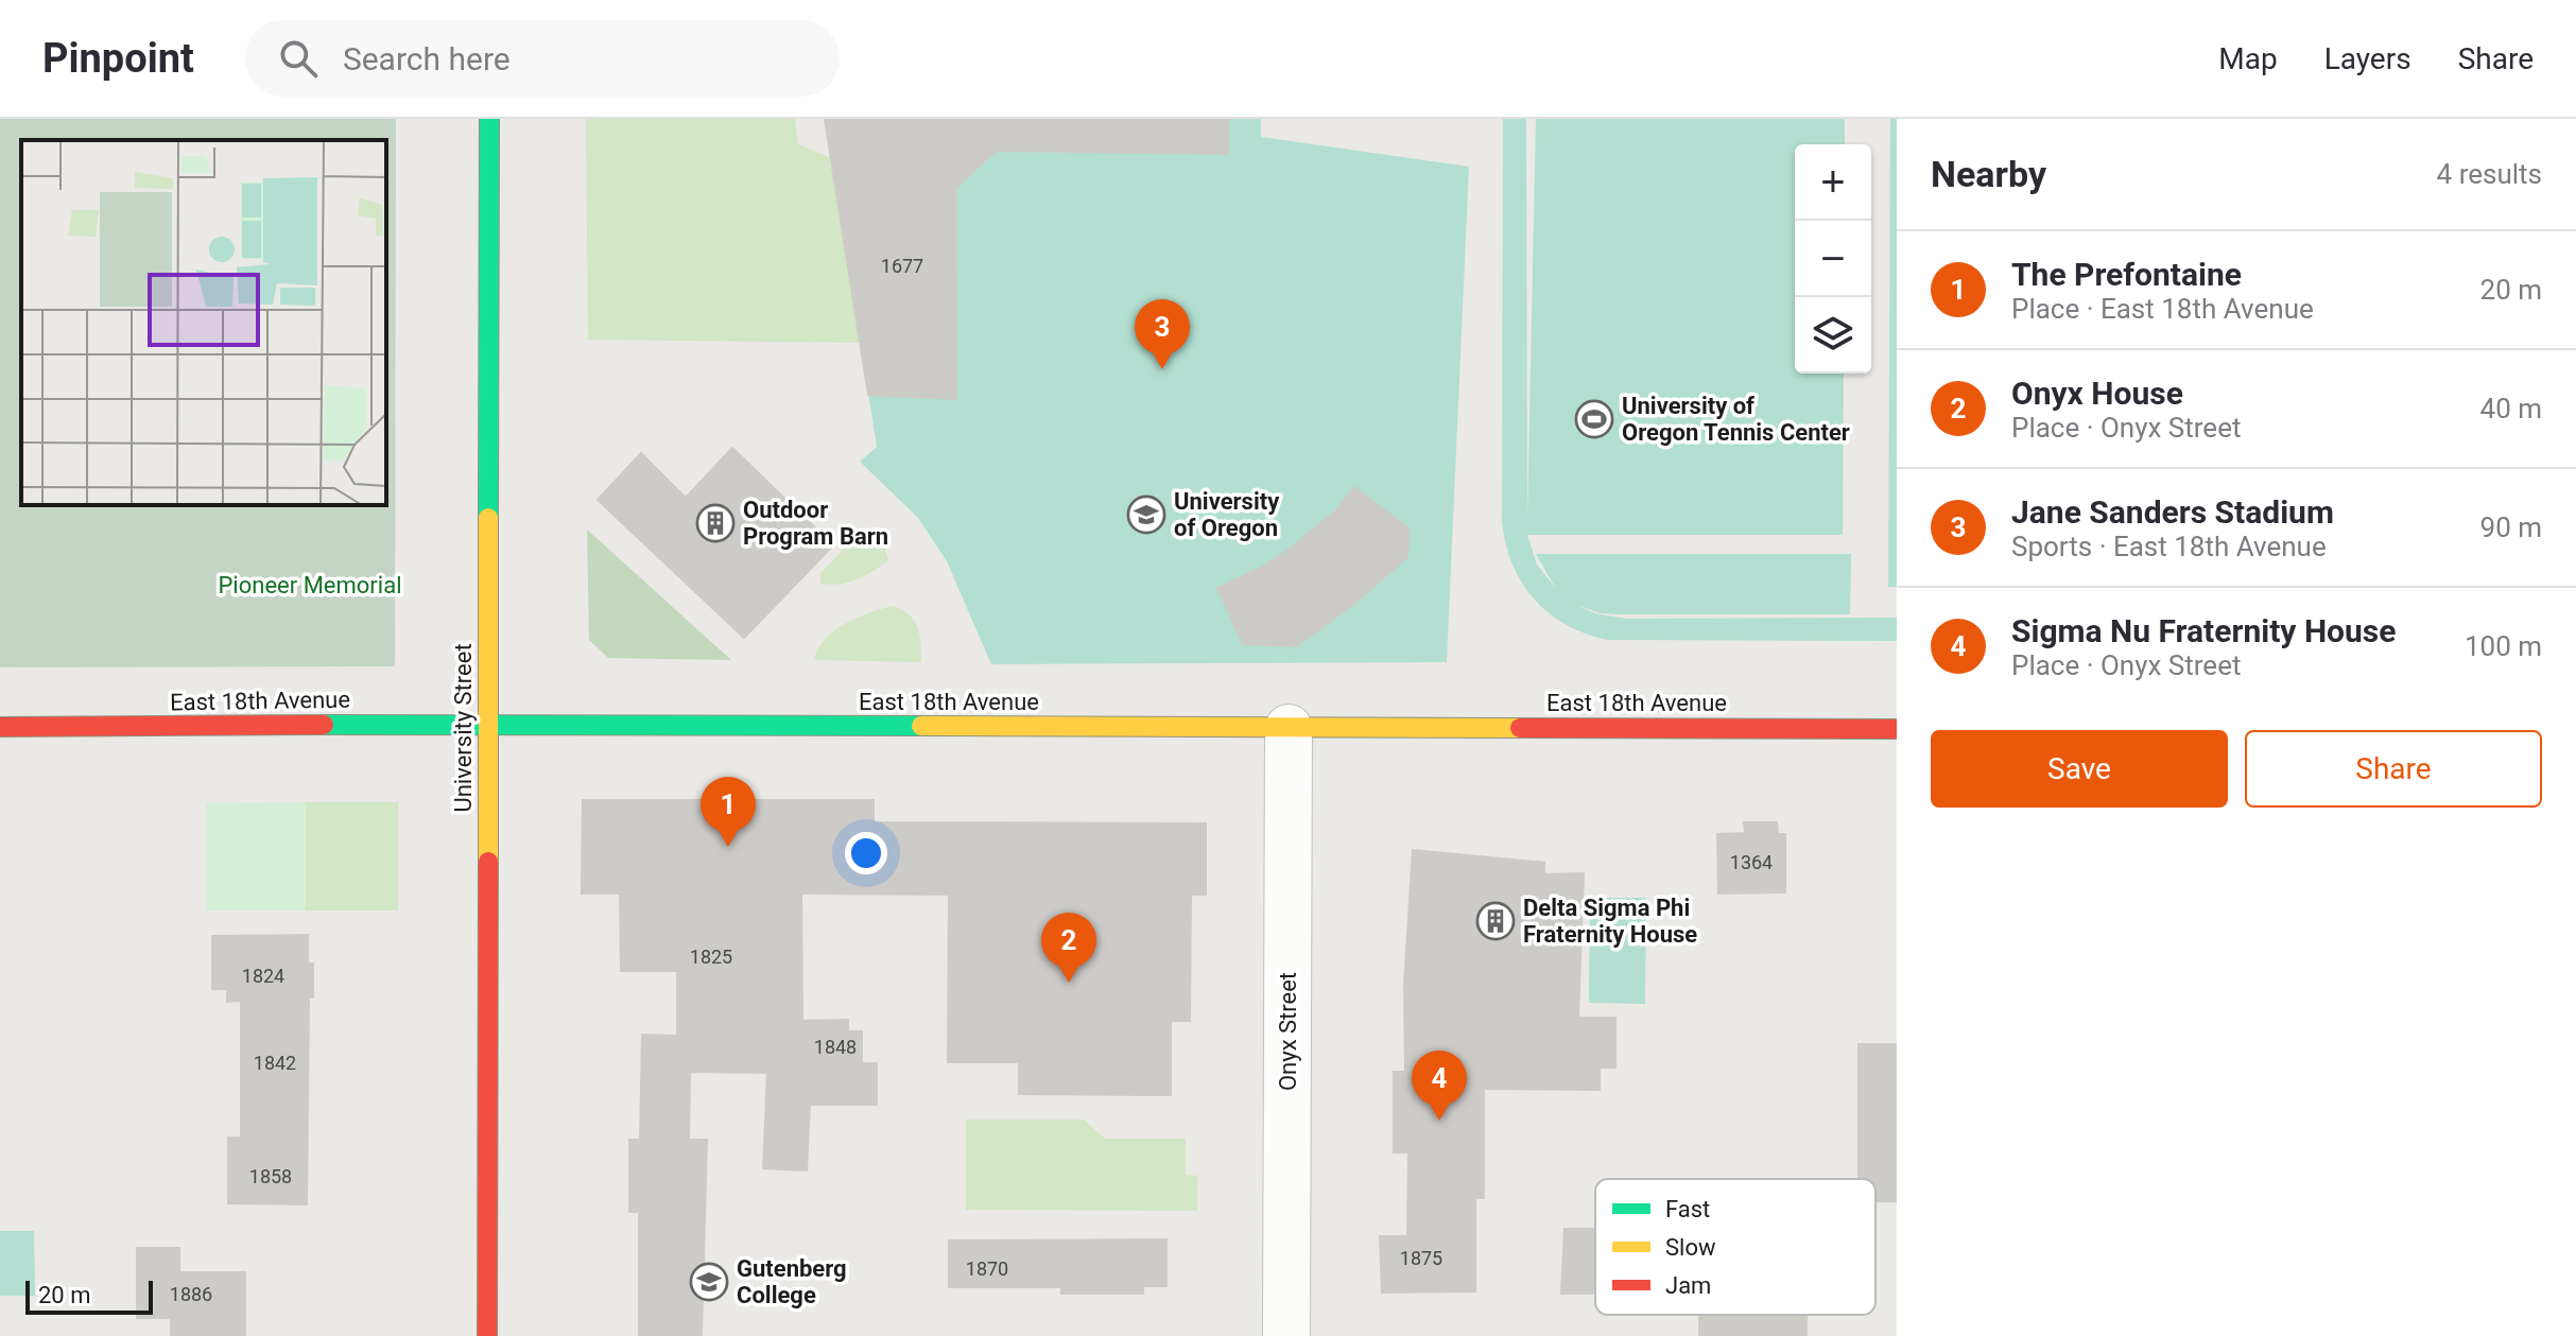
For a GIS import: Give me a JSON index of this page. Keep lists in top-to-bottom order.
{
  "streets": {
    "street": ["East 18th Avenue", "University Street", "Onyx Street"]
  },
  "crossings": [
    ["East 18th Avenue", "University Street"],
    ["East 18th Avenue", "Onyx Street"]
  ],
  "parks": ["Pioneer Memorial"],
  "places": {
    "sports": ["University of Oregon Tennis Center"],
    "school or university": ["University of Oregon", "Gutenberg College"],
    "building": ["Outdoor Program Barn", "Delta Sigma Phi Fraternity House"]
  },
  "house_numbers": [
    "1677",
    "1364",
    "1825",
    "1824",
    "1848",
    "1842",
    "1858",
    "1875",
    "1870",
    "1886"
  ],
  "legend": ["Fast", "Slow", "Jam"],
  "scale_bar": "20 m",
  "page": {
    "header": "Pinpoint",
    "search": "Search here",
    "nav": ["Map", "Layers", "Share"],
    "heading": ["Nearby", "4 results"],
    "map_buttons": ["+", "−"],
    "list": [
      {
        "mark": "1",
        "name": "The Prefontaine",
        "note": "Place · East 18th Avenue",
        "value": "20 m"
      },
      {
        "mark": "2",
        "name": "Onyx House",
        "note": "Place · Onyx Street",
        "value": "40 m"
      },
      {
        "mark": "3",
        "name": "Jane Sanders Stadium",
        "note": "Sports · East 18th Avenue",
        "value": "90 m"
      },
      {
        "mark": "4",
        "name": "Sigma Nu Fraternity House",
        "note": "Place · Onyx Street",
        "value": "100 m"
      }
    ],
    "pins": [
      "3",
      "1",
      "2",
      "4"
    ],
    "buttons": ["Save", "Share"],
    "scale": "20 m"
  }
}
